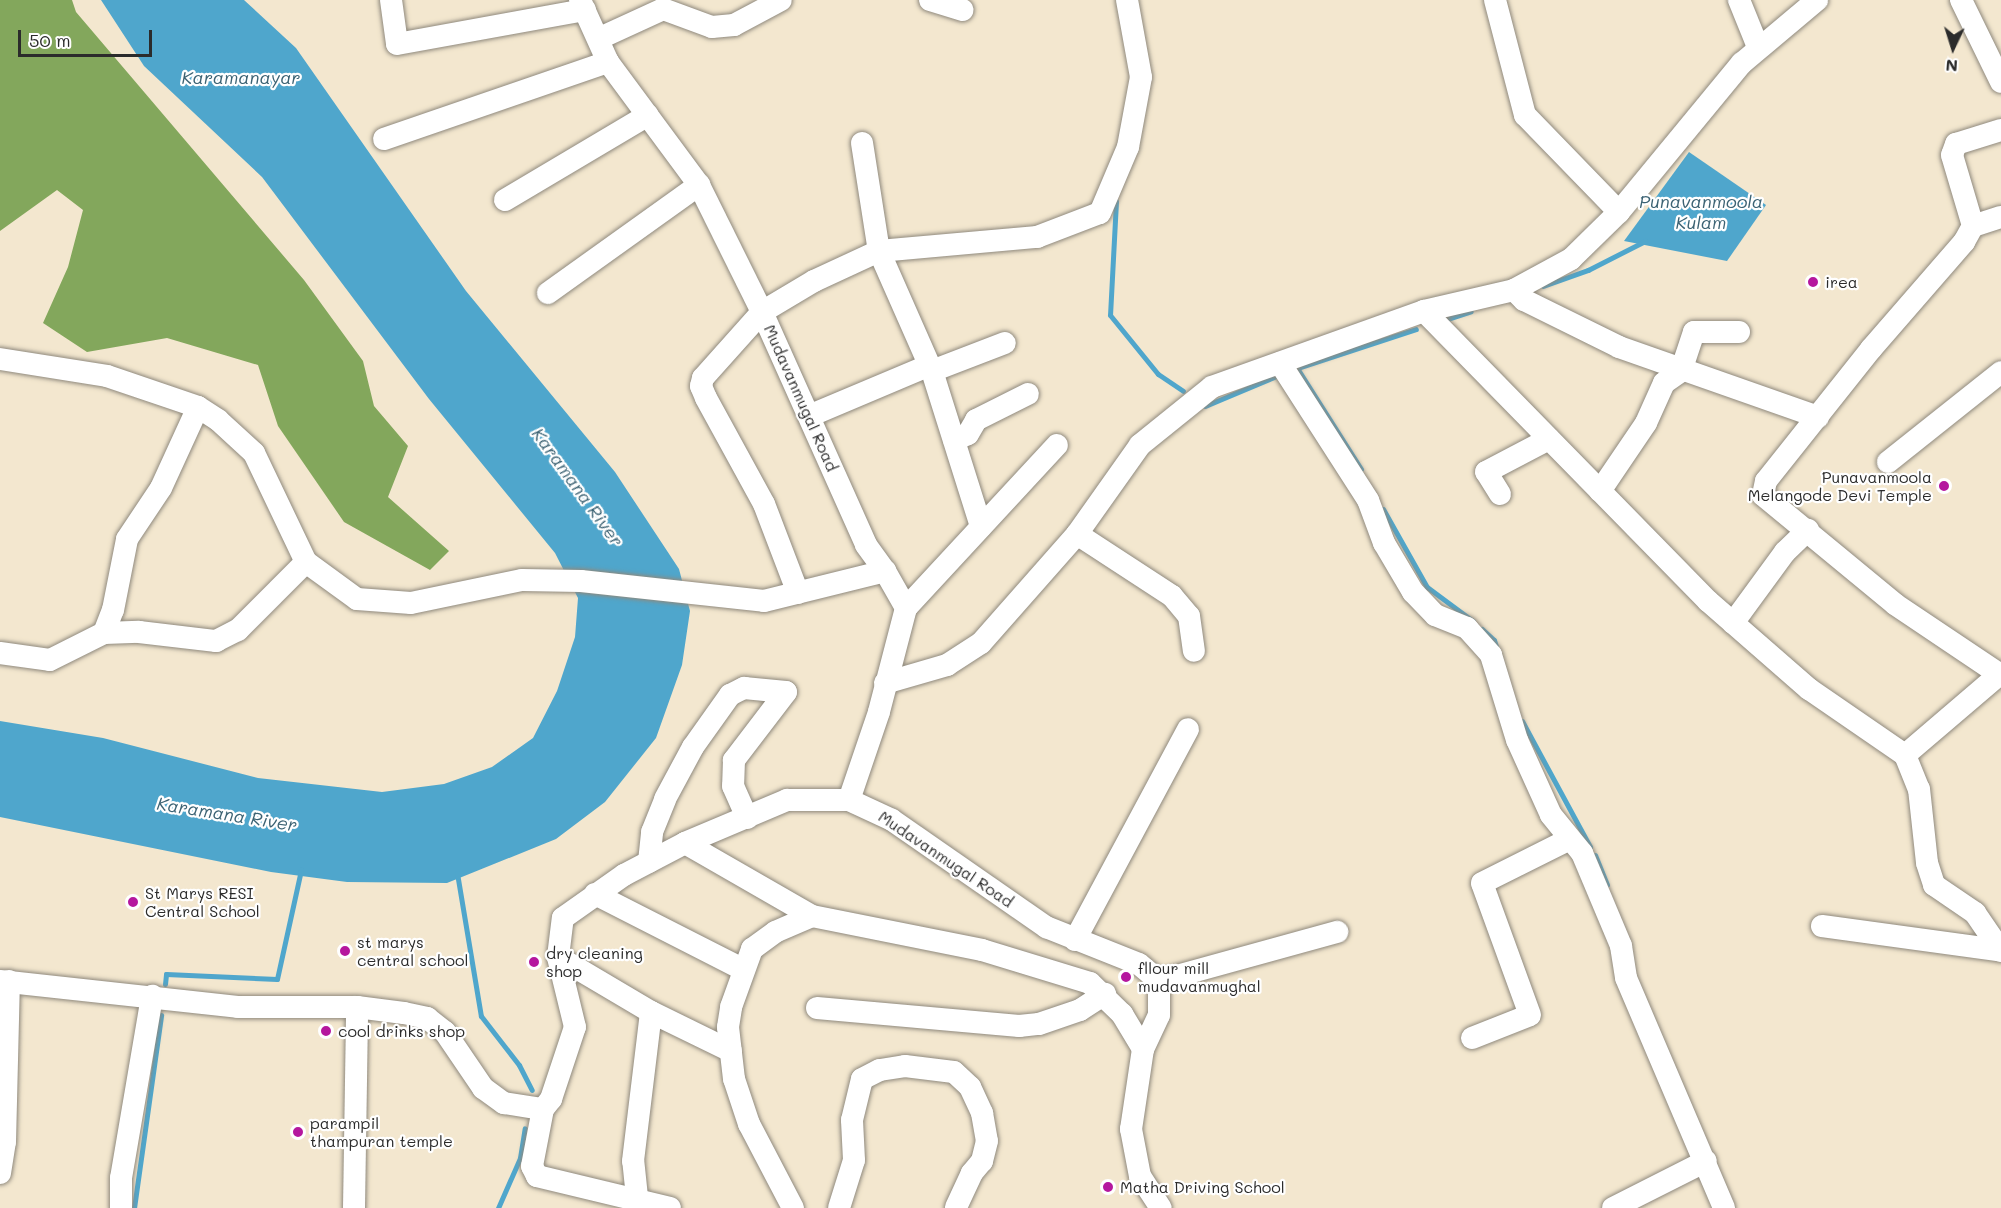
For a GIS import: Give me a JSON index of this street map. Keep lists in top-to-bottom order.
{
  "streets": {
    "street": ["Mudavanmugal Road"]
  },
  "water": ["Karamanayar", "Punavanmoola Kulam", "Karamana River"],
  "places": [
    "irea",
    "Punavanmoola Melangode Devi Temple",
    "St Marys RESI Central School",
    "st marys central school",
    "dry cleaning shop",
    "fllour mill mudavanmughal",
    "cool drinks shop",
    "parampil thampuran temple",
    "Matha Driving School"
  ],
  "scale_bar": "50 m",
  "north": "bottom"
}
